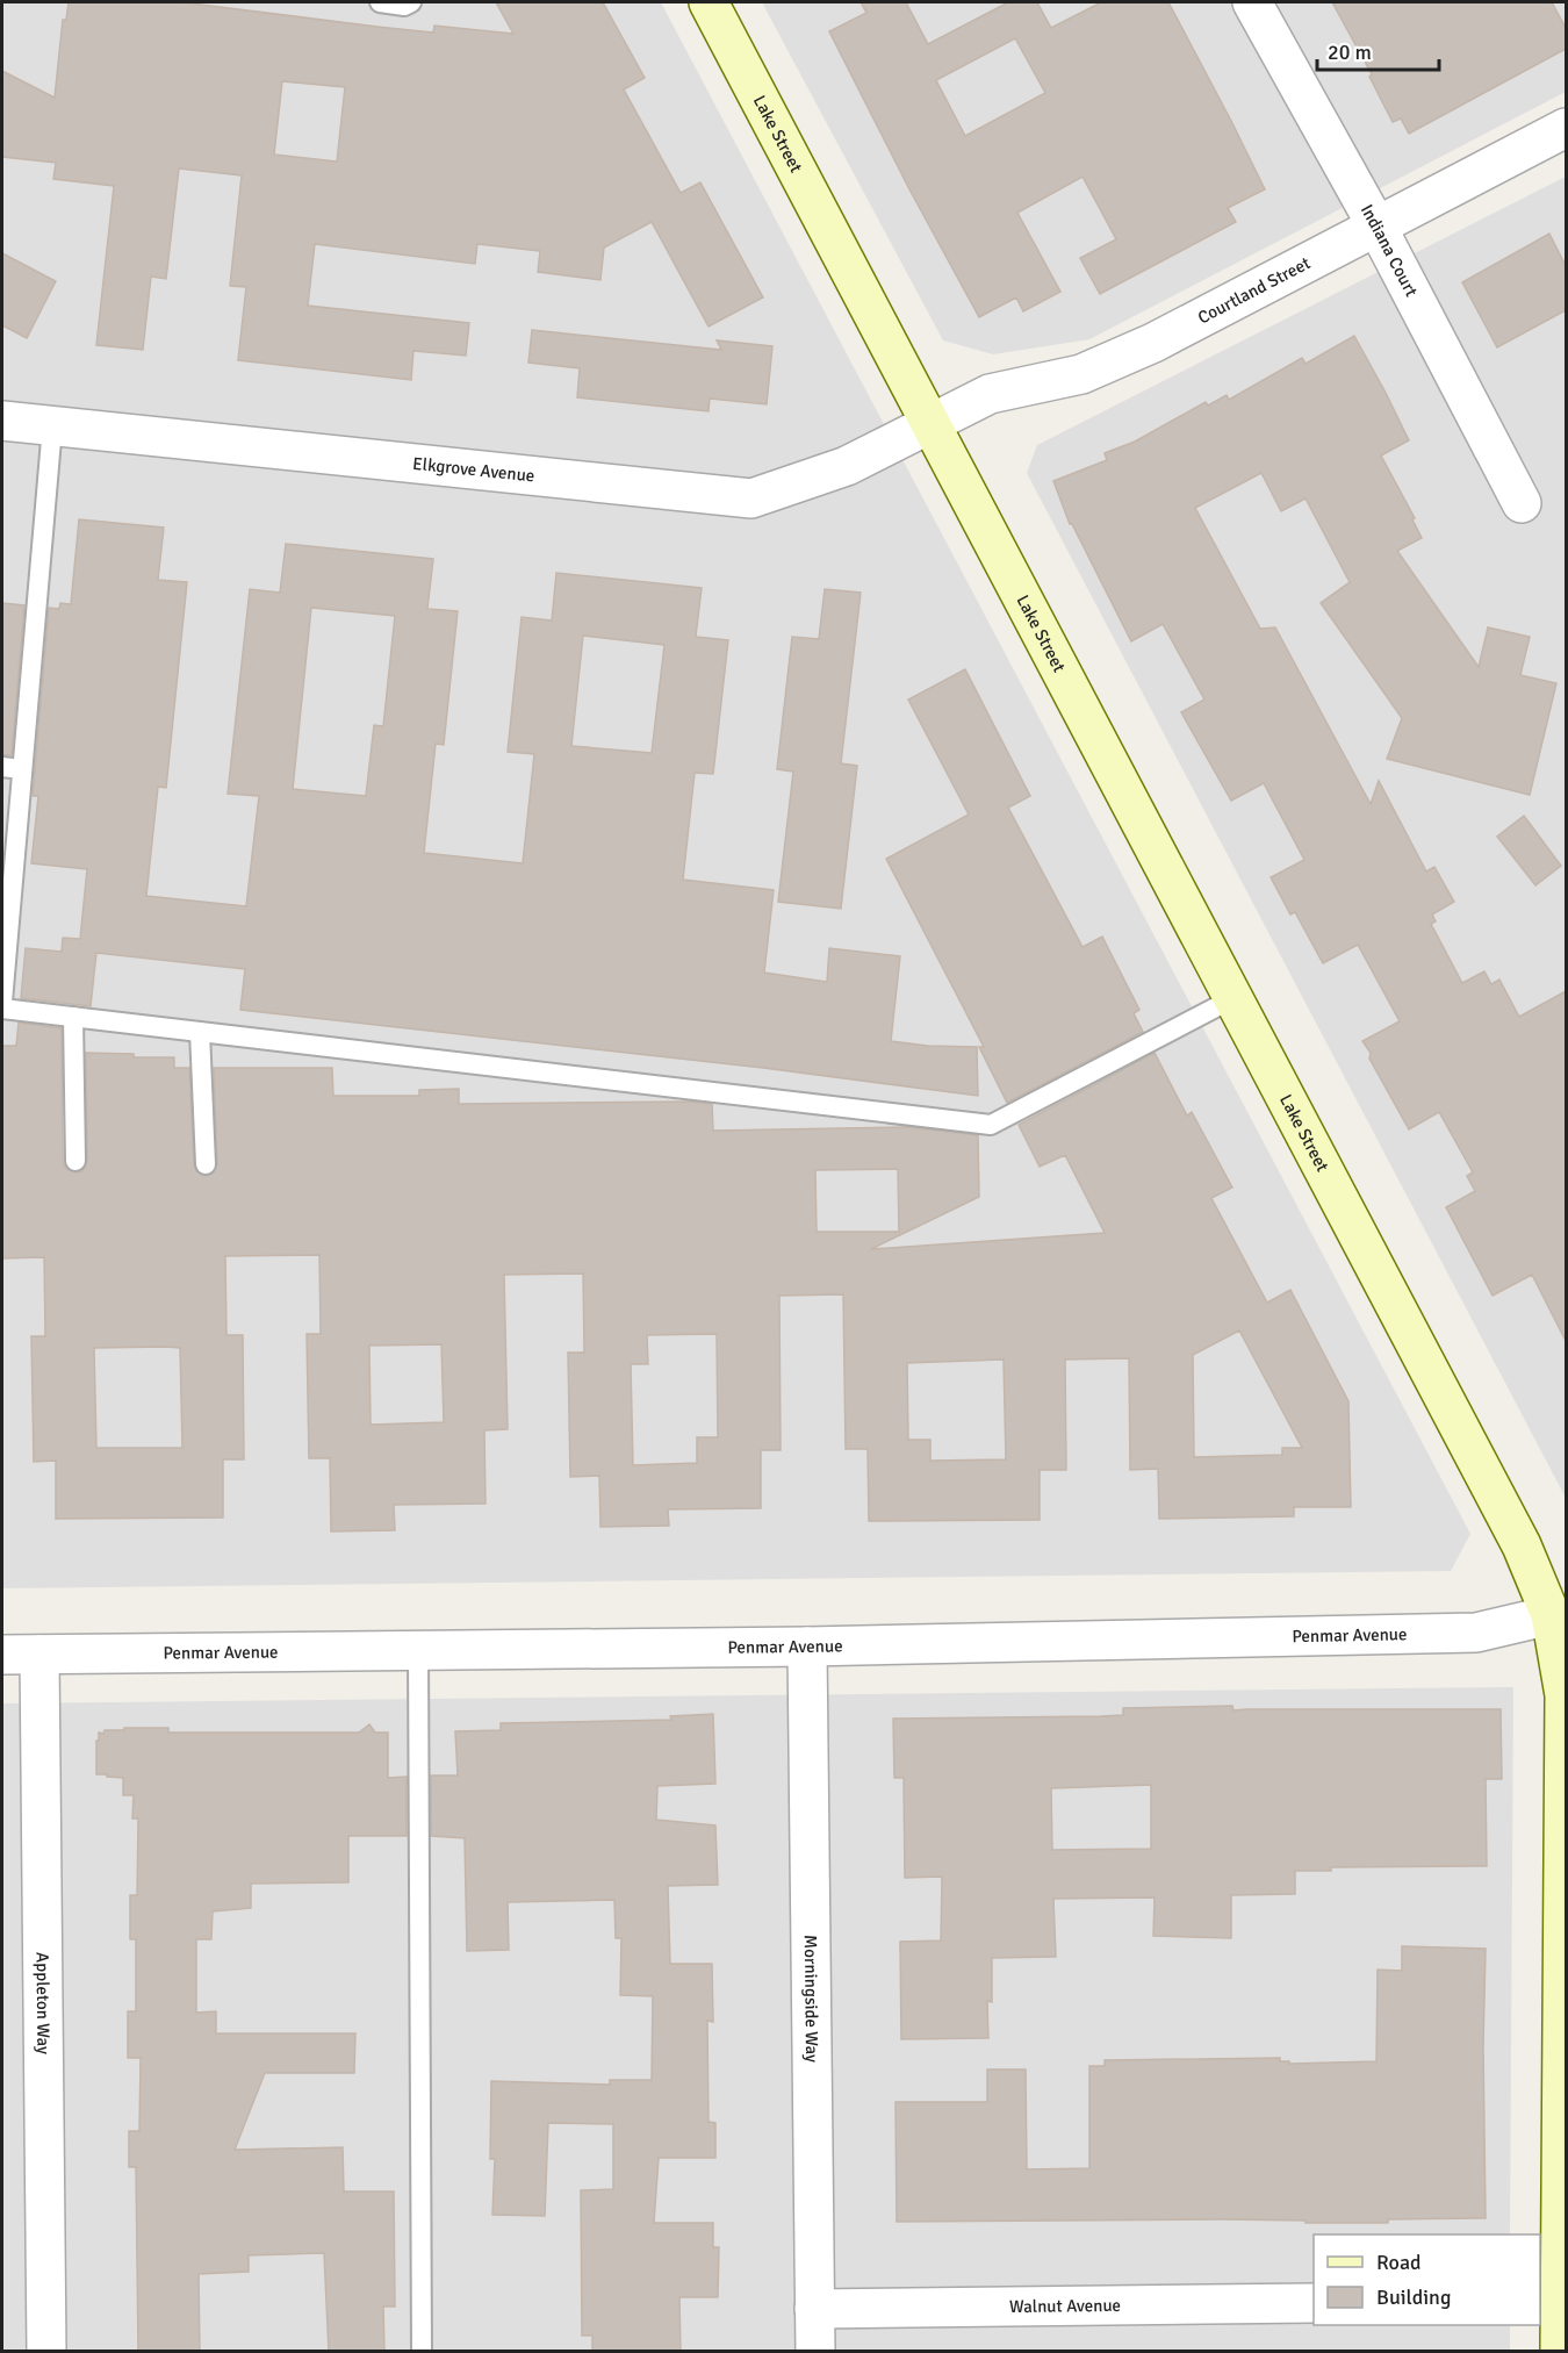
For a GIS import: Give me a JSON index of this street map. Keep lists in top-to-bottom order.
{
  "streets": {
    "street": [
      "Lake Street",
      "Indiana Court",
      "Courtland Street",
      "Elkgrove Avenue",
      "Penmar Avenue",
      "Morningside Way",
      "Appleton Way",
      "Walnut Avenue"
    ]
  },
  "crossings": [
    ["Lake Street", "Courtland Street"],
    ["Lake Street", "Elkgrove Avenue"],
    ["Lake Street", "Penmar Avenue"],
    ["Indiana Court", "Courtland Street"],
    ["Courtland Street", "Elkgrove Avenue"],
    ["Penmar Avenue", "Morningside Way"],
    ["Penmar Avenue", "Appleton Way"],
    ["Morningside Way", "Walnut Avenue"]
  ],
  "legend": ["Road", "Building"],
  "scale_bar": "20 m"
}
